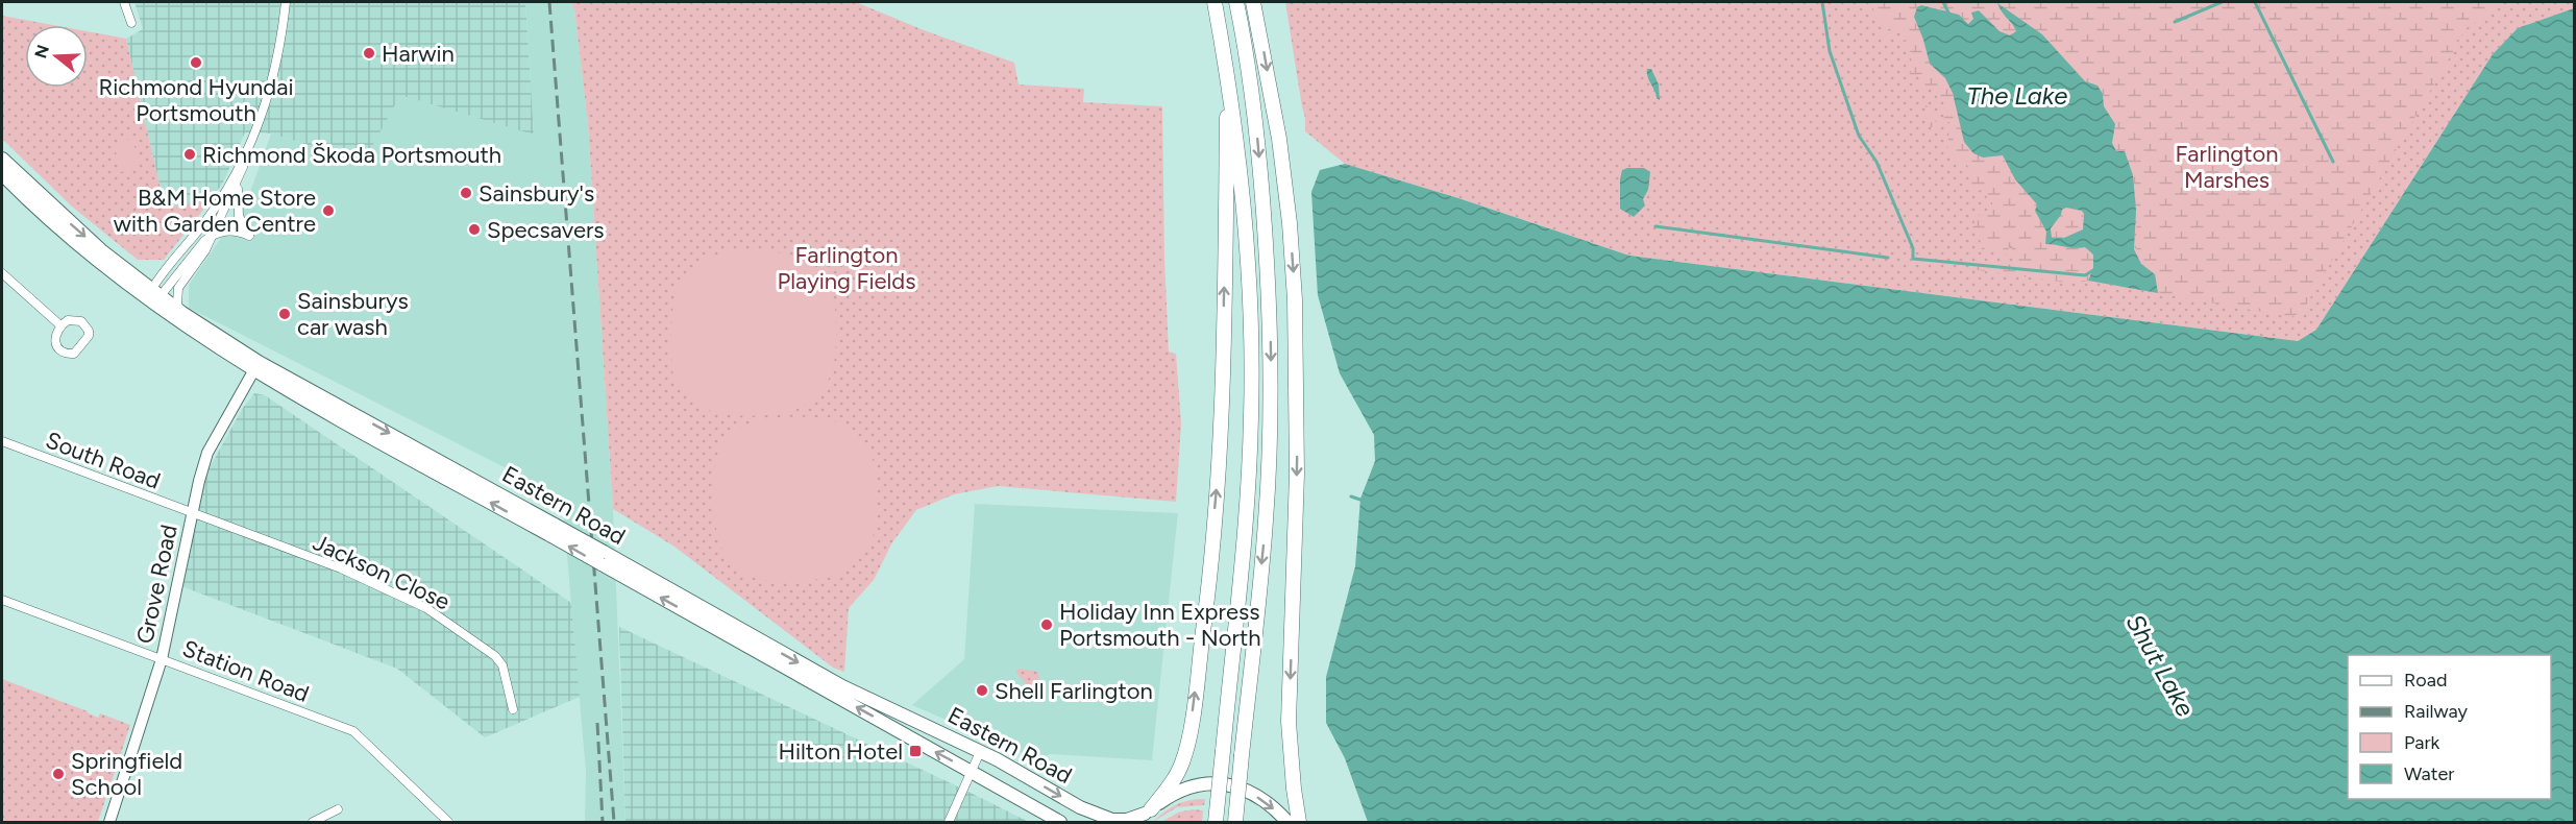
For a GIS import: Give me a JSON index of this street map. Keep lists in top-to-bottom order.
{
  "streets": {
    "main road": ["Eastern Road"],
    "street": [
      "South Road",
      "Jackson Close",
      "Grove Road",
      "Station Road"
    ]
  },
  "crossings": [
    ["South Road", "Jackson Close"],
    ["South Road", "Grove Road"],
    ["Eastern Road", "Grove Road"],
    ["Jackson Close", "Grove Road"],
    ["Grove Road", "Station Road"]
  ],
  "water": ["The Lake", "Shut Lake"],
  "parks": ["Farlington Marshes", "Farlington Playing Fields"],
  "places": {
    "other": [
      "Harwin",
      "Richmond Hyundai Portsmouth",
      "Richmond Škoda Portsmouth",
      "Sainsbury's",
      "B&M Home Store with Garden Centre",
      "Specsavers",
      "Sainsburys car wash",
      "Holiday Inn Express Portsmouth - North",
      "Shell Farlington",
      "Springfield School"
    ],
    "transit": ["Hilton Hotel"]
  },
  "legend": [
    "Road",
    "Railway",
    "Park",
    "Water"
  ],
  "north": "left"
}
